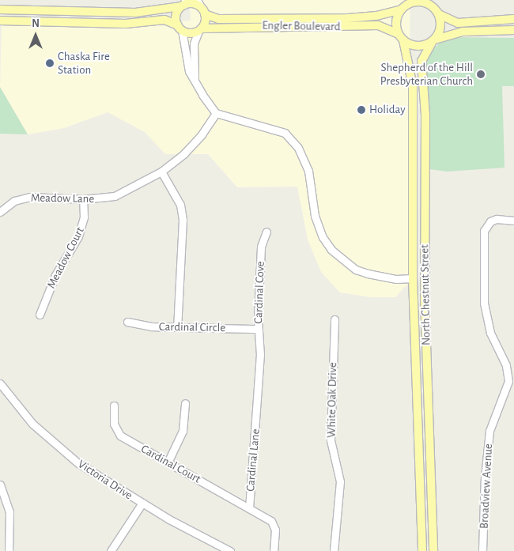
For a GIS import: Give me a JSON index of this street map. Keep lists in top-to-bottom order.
{
  "streets": {
    "main road": ["Engler Boulevard", "North Chestnut Street"],
    "street": [
      "Meadow Lane",
      "Meadow Court",
      "Cardinal Cove",
      "Cardinal Circle",
      "White Oak Drive",
      "Cardinal Lane",
      "Cardinal Court",
      "Victoria Drive",
      "Broadview Avenue"
    ]
  },
  "crossings": [
    ["Engler Boulevard", "North Chestnut Street"],
    ["Meadow Lane", "Meadow Court"],
    ["Cardinal Cove", "Cardinal Circle"],
    ["Cardinal Cove", "Cardinal Lane"],
    ["Cardinal Lane", "Cardinal Court"]
  ],
  "places": ["Chaska Fire Station", "Shepherd of the Hill Presbyterian Church", "Holiday"],
  "north": "top"
}
